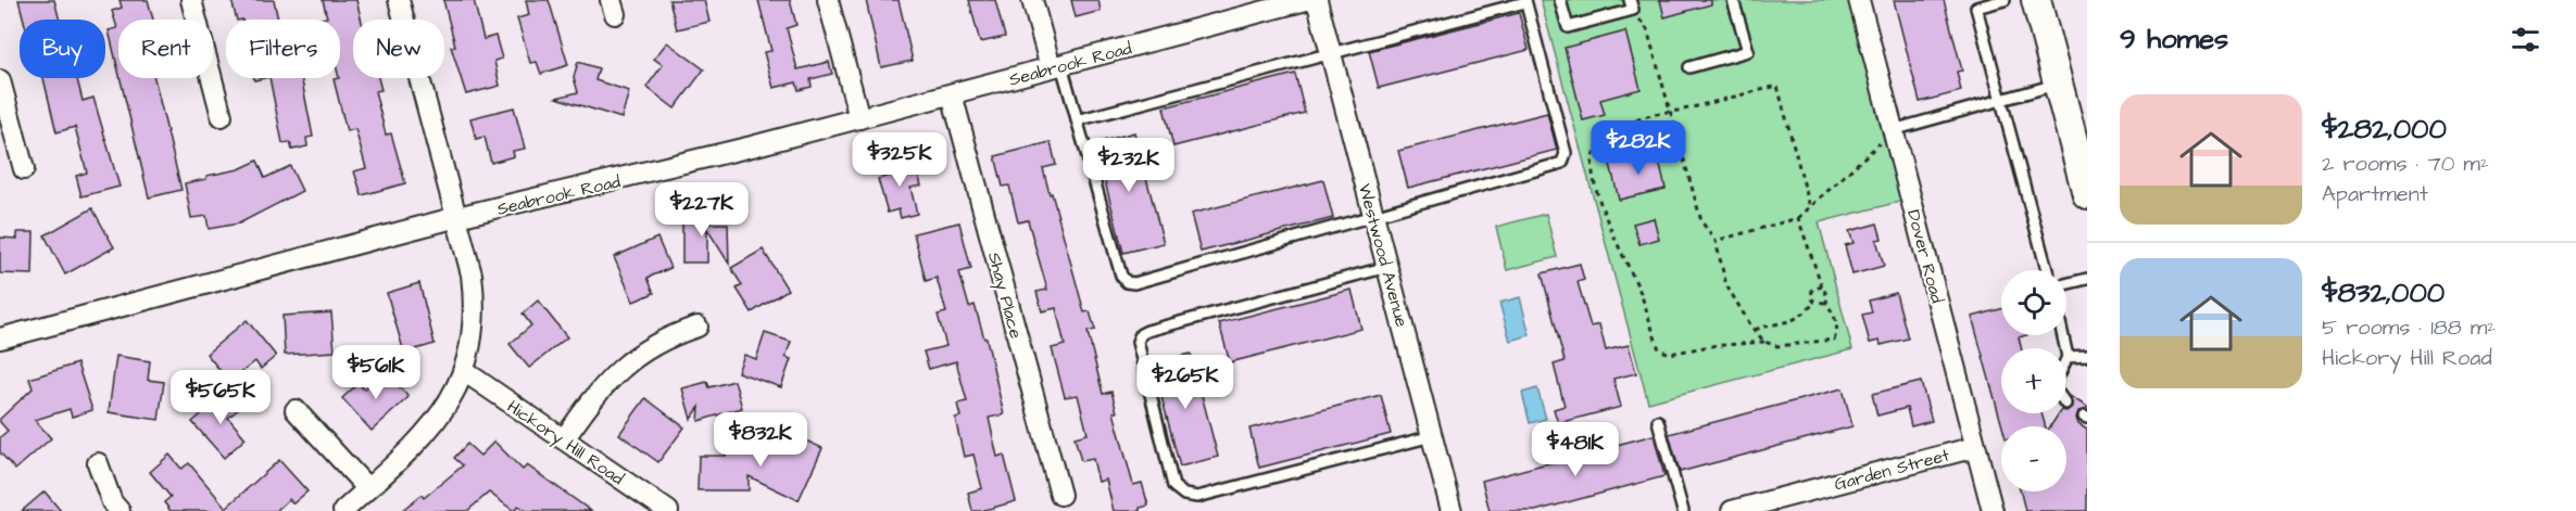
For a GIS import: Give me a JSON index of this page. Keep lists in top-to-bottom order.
{
  "streets": {
    "street": [
      "Seabrook Road",
      "Westwood Avenue",
      "Dover Road",
      "Shay Place",
      "Hickory Hill Road",
      "Garden Street"
    ]
  },
  "crossings": [
    ["Seabrook Road", "Shay Place"],
    ["Dover Road", "Garden Street"]
  ],
  "page": {
    "heading": "9 homes",
    "chip": [
      "Buy",
      "Rent",
      "Filters",
      "New"
    ],
    "list": [
      {
        "name": "$282,000",
        "note": "2 rooms · 70 m² · Apartment"
      },
      {
        "name": "$832,000",
        "note": "5 rooms · 188 m² · Hickory Hill Road"
      }
    ],
    "price": [
      "$282K",
      "$325K",
      "$232K",
      "$227K",
      "$561K",
      "$265K",
      "$565K",
      "$832K",
      "$481K"
    ],
    "map_buttons": ["+", "−"]
  }
}
